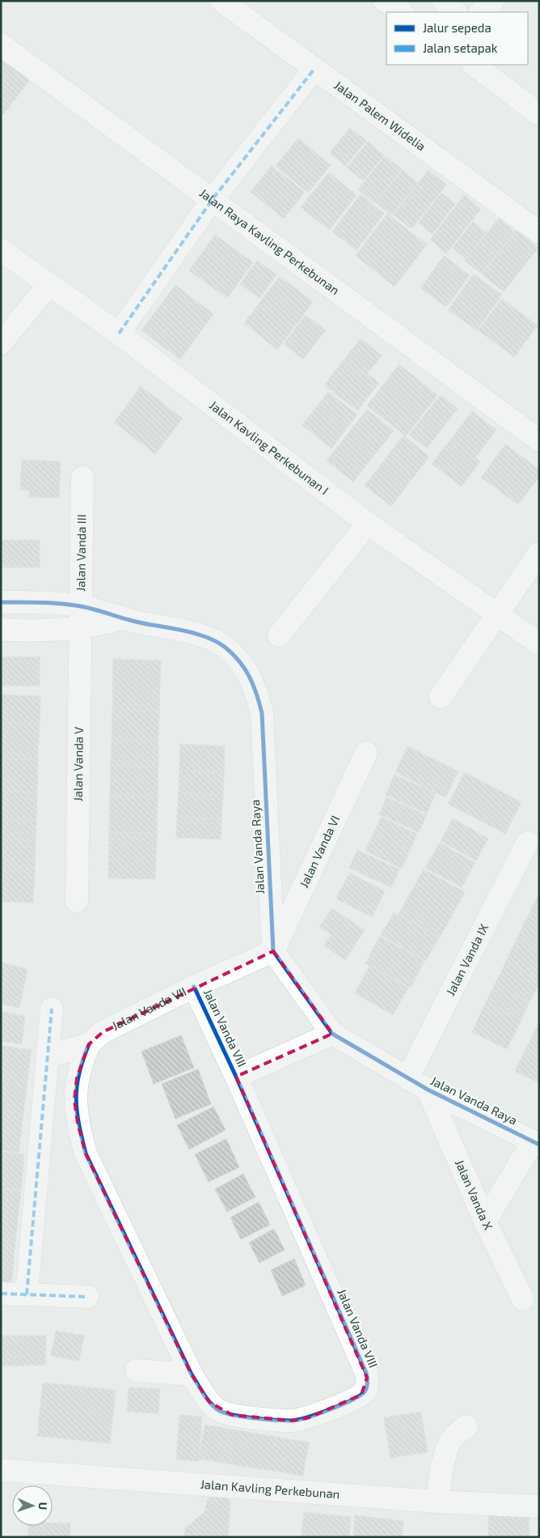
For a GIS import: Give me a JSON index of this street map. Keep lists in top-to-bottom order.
{
  "streets": {
    "street": [
      "Jalan Palem Widelia",
      "Jalan Raya Kavling Perkebunan",
      "Jalan Kavling Perkebunan I",
      "Jalan Vanda III",
      "Jalan Vanda V",
      "Jalan Vanda Raya",
      "Jalan Vanda VI",
      "Jalan Vanda IX",
      "Jalan Vanda VII",
      "Jalan Vanda VIII",
      "Jalan Vanda X",
      "Jalan Kavling Perkebunan"
    ]
  },
  "crossings": [
    ["Jalan Vanda III", "Jalan Vanda V"],
    ["Jalan Vanda III", "Jalan Vanda Raya"],
    ["Jalan Vanda V", "Jalan Vanda Raya"],
    ["Jalan Vanda Raya", "Jalan Vanda VI"],
    ["Jalan Vanda Raya", "Jalan Vanda IX"],
    ["Jalan Vanda Raya", "Jalan Vanda VII"],
    ["Jalan Vanda Raya", "Jalan Vanda X"],
    ["Jalan Vanda VI", "Jalan Vanda VII"],
    ["Jalan Vanda VII", "Jalan Vanda VIII"]
  ],
  "legend": ["Jalur sepeda", "Jalan setapak"],
  "north": "right"
}
